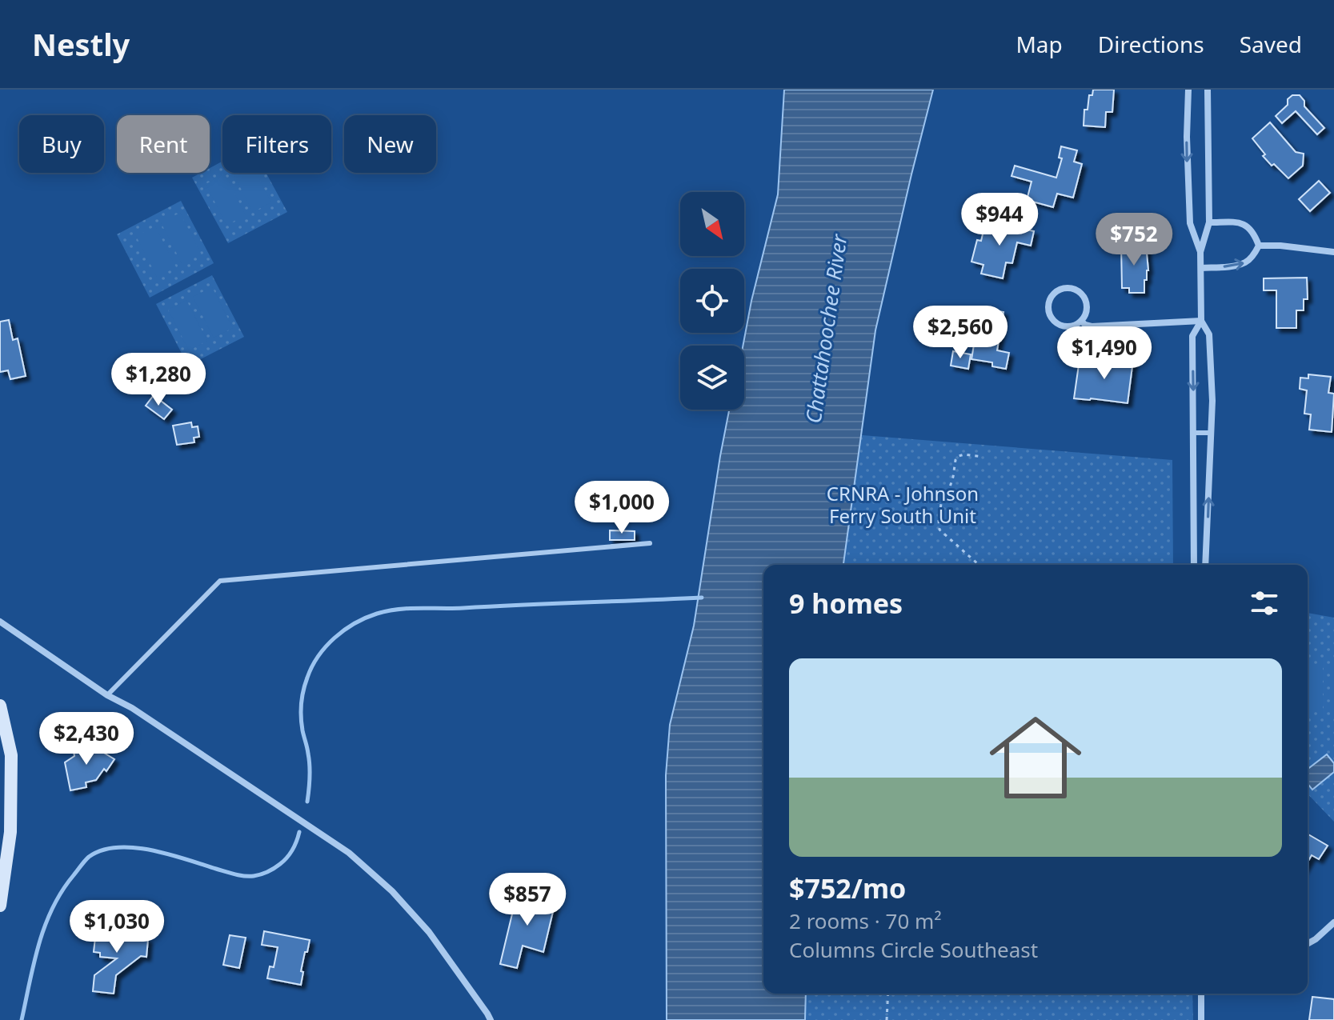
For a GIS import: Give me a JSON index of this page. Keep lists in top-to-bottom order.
{
  "water": ["Chattahoochee River"],
  "parks": ["CRNRA - Johnson Ferry South Unit"],
  "north": "bottom right",
  "page": {
    "header": "Nestly",
    "nav": ["Map", "Directions", "Saved"],
    "chip": [
      "Buy",
      "Rent",
      "Filters",
      "New"
    ],
    "price": [
      "$944",
      "$752",
      "$2,560",
      "$1,490",
      "$1,280",
      "$1,000",
      "$2,430",
      "$857",
      "$1,030"
    ],
    "heading": "9 homes",
    "list": [
      {
        "name": "$752/mo",
        "note": "2 rooms · 70 m² · Columns Circle Southeast"
      }
    ]
  }
}
